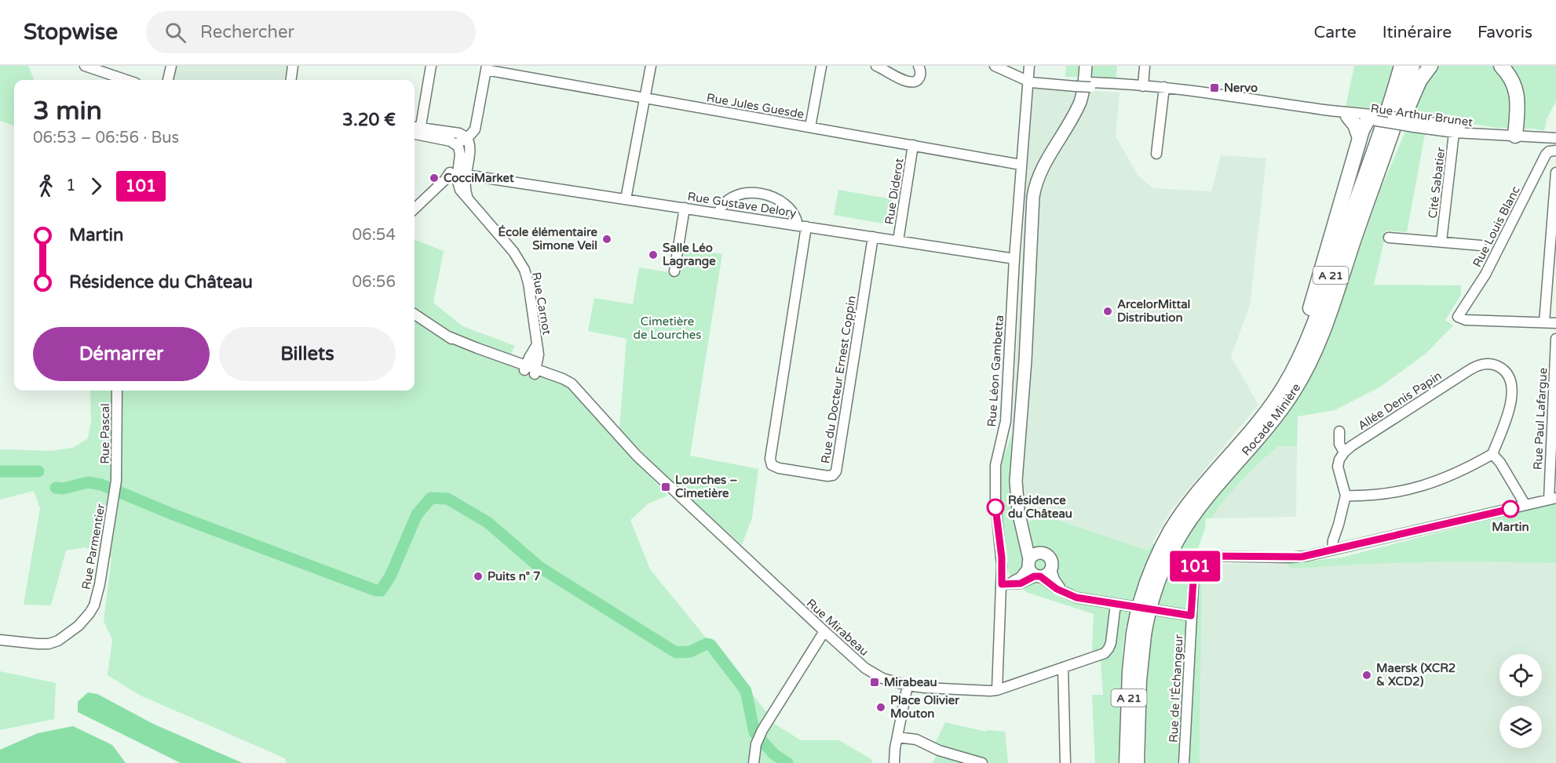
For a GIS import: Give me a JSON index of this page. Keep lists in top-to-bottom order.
{
  "streets": {
    "highway": ["A 21", "Rocade Minière"],
    "street": [
      "Rue Jules Guesde",
      "Rue Arthur Brunet",
      "Cité Sabatier",
      "Rue Diderot",
      "Rue Gustave Delory",
      "Rue Louis Blanc",
      "Rue Carnot",
      "Rue Léon Gambetta",
      "Rue du Docteur Ernest Coppin",
      "Allée Denis Papin",
      "Rue Paul Lafargue",
      "Rue Pascal",
      "Rue Parmentier",
      "Rue Mirabeau",
      "Rue de l'Échangeur"
    ]
  },
  "crossings": [
    ["Rue Jules Guesde", "Rue Diderot"],
    ["Rue Jules Guesde", "Rue Léon Gambetta"],
    ["Rue Arthur Brunet", "Cité Sabatier"],
    ["Rue Diderot", "Rue Gustave Delory"],
    ["Rue Gustave Delory", "Rue Carnot"],
    ["Rue Gustave Delory", "Rue Léon Gambetta"],
    ["Rue Gustave Delory", "Rue du Docteur Ernest Coppin"],
    ["Rue Carnot", "Rue Mirabeau"],
    ["Rue Léon Gambetta", "Rue Mirabeau"],
    ["Rue Pascal", "Rue Parmentier"]
  ],
  "parks": ["Cimetière de Lourches"],
  "places": {
    "transit": ["Nervo", "Lourches – Cimetière", "Mirabeau"],
    "other": [
      "CocciMarket",
      "École élémentaire Simone Veil",
      "Salle Léo Lagrange",
      "ArcelorMittal Distribution",
      "Résidence du Château",
      "Martin",
      "Puits n° 7",
      "Maersk (XCR2 & XCD2)",
      "Place Olivier Mouton"
    ]
  },
  "lines": ["bus line 101"],
  "page": {
    "header": "Stopwise",
    "search": "Rechercher",
    "nav": ["Carte", "Itinéraire", "Favoris"],
    "on_map": "101",
    "heading": ["3 min", "06:53 – 06:56 · Bus", "3.20 €"],
    "legs": ["1", "101"],
    "list": [
      {
        "name": "Martin",
        "value": "06:54"
      },
      {
        "name": "Résidence du Château",
        "value": "06:56"
      }
    ],
    "buttons": ["Démarrer", "Billets"]
  }
}
